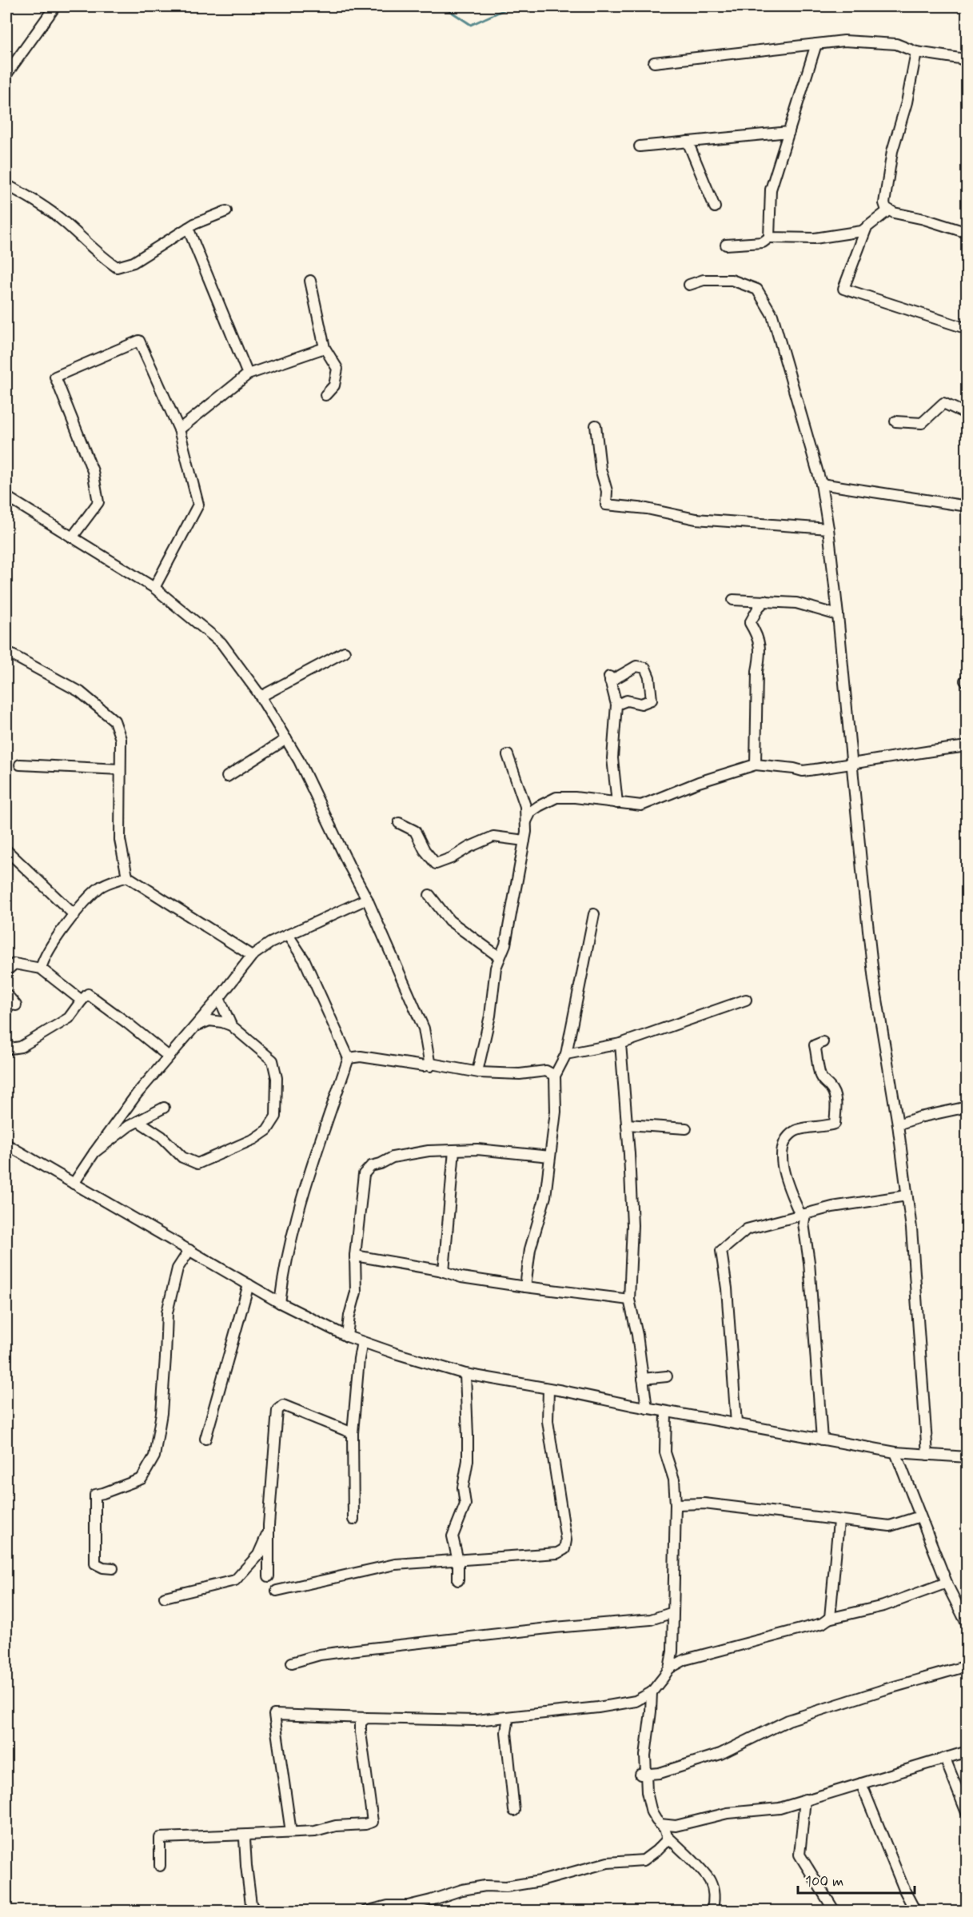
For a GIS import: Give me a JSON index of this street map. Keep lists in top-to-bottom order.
{
  "scale_bar": "100 m"
}
